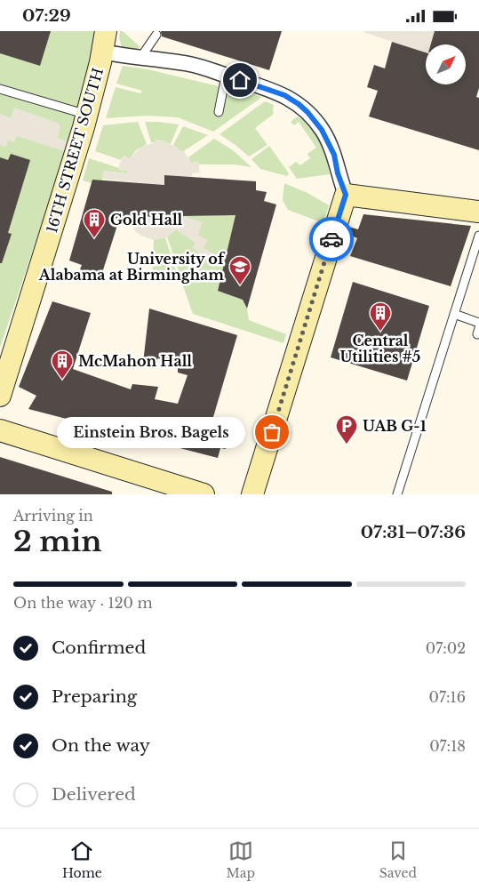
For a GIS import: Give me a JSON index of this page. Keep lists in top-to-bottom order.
{
  "streets": {
    "street": ["16TH STREET SOUTH"]
  },
  "places": {
    "building": ["Gold Hall", "Central Utilities #5", "McMahon Hall"],
    "school or university": ["University of Alabama at Birmingham"],
    "other": ["Einstein Bros. Bagels"],
    "parking": ["UAB G-1"]
  },
  "north": "top right",
  "page": {
    "status": "07:29",
    "bubble": "Einstein Bros. Bagels",
    "heading": ["2 min", "Arriving in", "07:31–07:36"],
    "bar": "On the way · 120 m",
    "list": [
      ["Confirmed", "07:02"],
      ["Preparing", "07:16"],
      ["On the way", "07:18"],
      "Delivered"
    ],
    "tabs": ["Home", "Map", "Saved"]
  }
}
